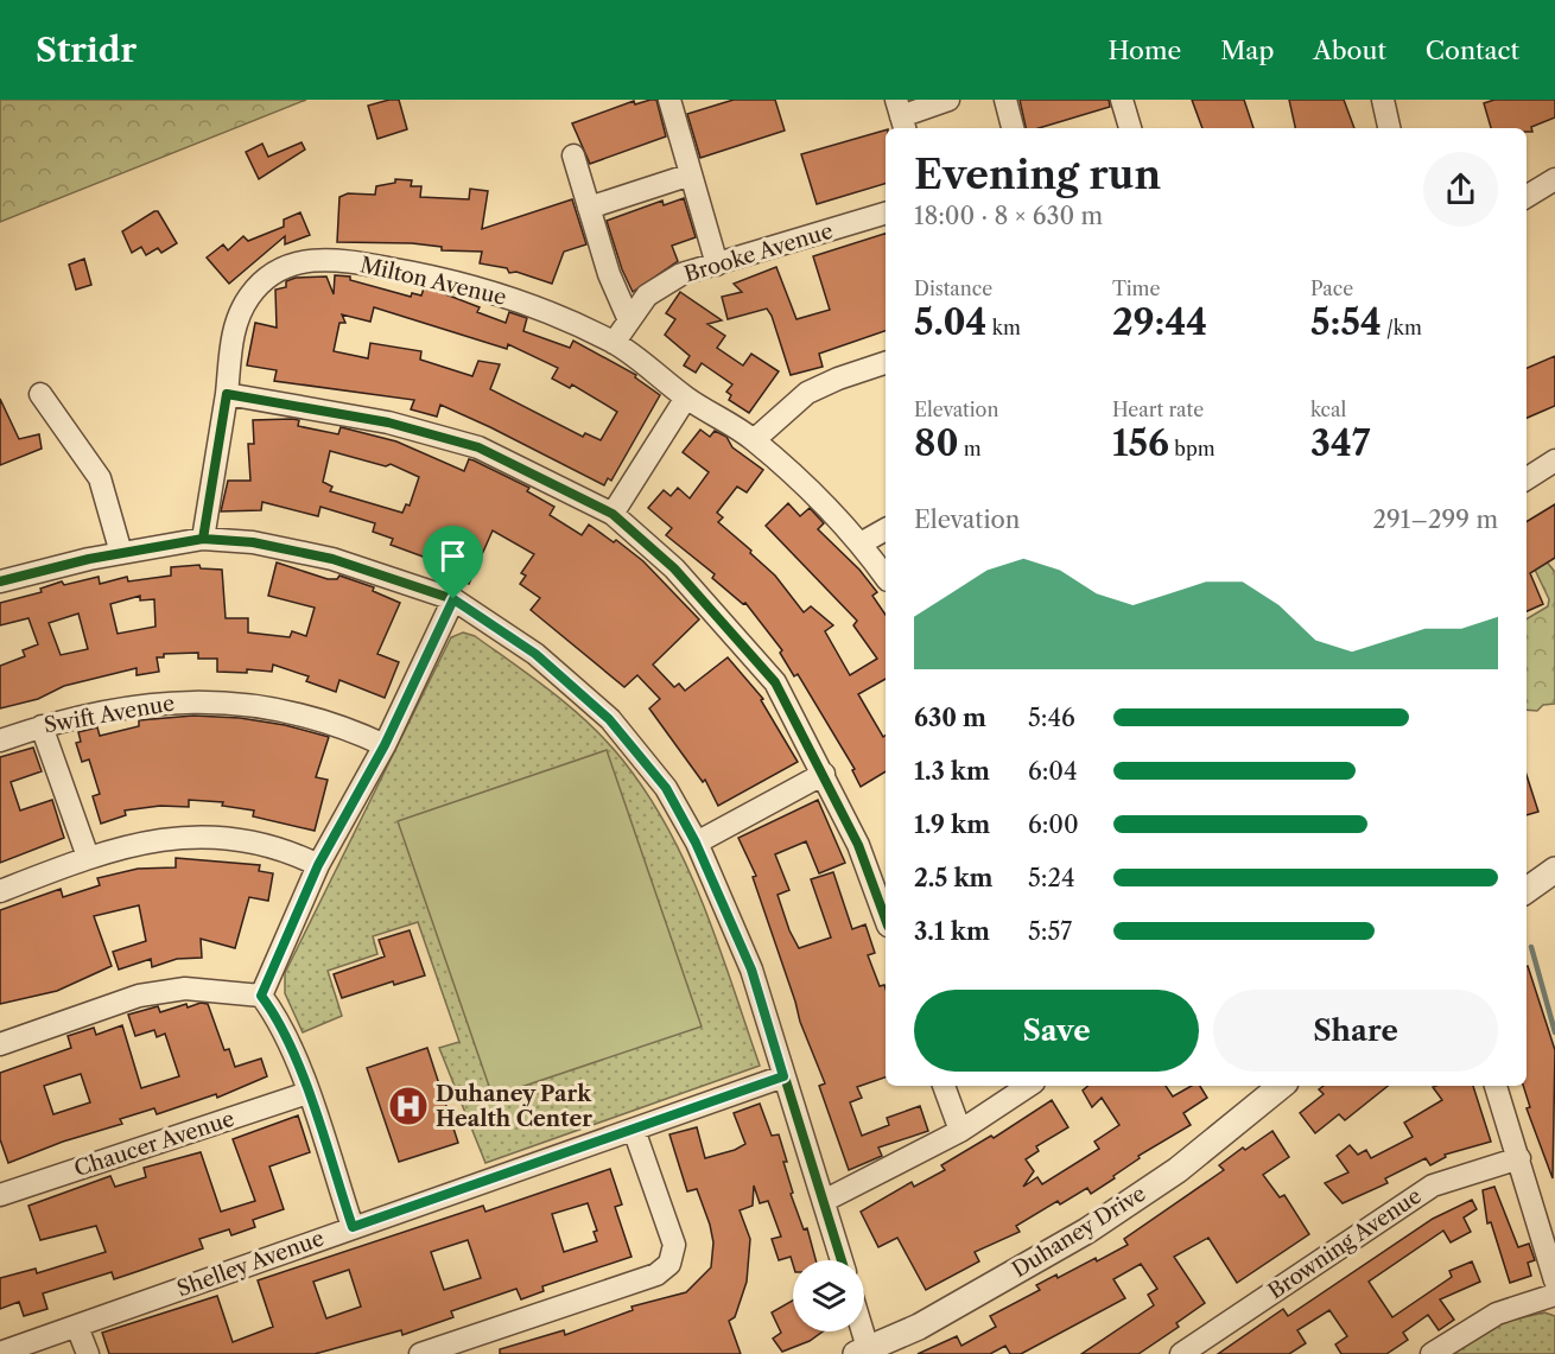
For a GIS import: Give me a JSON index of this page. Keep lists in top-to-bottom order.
{
  "streets": {
    "street": [
      "Brooke Avenue",
      "Milton Avenue",
      "Swift Avenue",
      "Chaucer Avenue",
      "Duhaney Drive",
      "Browning Avenue",
      "Shelley Avenue"
    ]
  },
  "crossings": [
    ["Brooke Avenue", "Milton Avenue"]
  ],
  "places": {
    "hospital": ["Duhaney Park Health Center"]
  },
  "page": {
    "header": "Stridr",
    "nav": [
      "Home",
      "Map",
      "About",
      "Contact"
    ],
    "heading": ["Evening run", "18:00 · 8 × 630 m"],
    "stats": [
      ["Distance", "5.04 km"],
      ["Time", "29:44"],
      ["Pace", "5:54 /km"],
      ["Elevation", "80 m"],
      ["Heart rate", "156 bpm"],
      ["kcal", "347"]
    ],
    "chart": ["Elevation", "291–299 m"],
    "list": [
      {
        "name": "630 m",
        "note": "5:46"
      },
      {
        "name": "1.3 km",
        "note": "6:04"
      },
      {
        "name": "1.9 km",
        "note": "6:00"
      },
      {
        "name": "2.5 km",
        "note": "5:24"
      },
      {
        "name": "3.1 km",
        "note": "5:57"
      }
    ],
    "buttons": ["Save", "Share"]
  }
}
